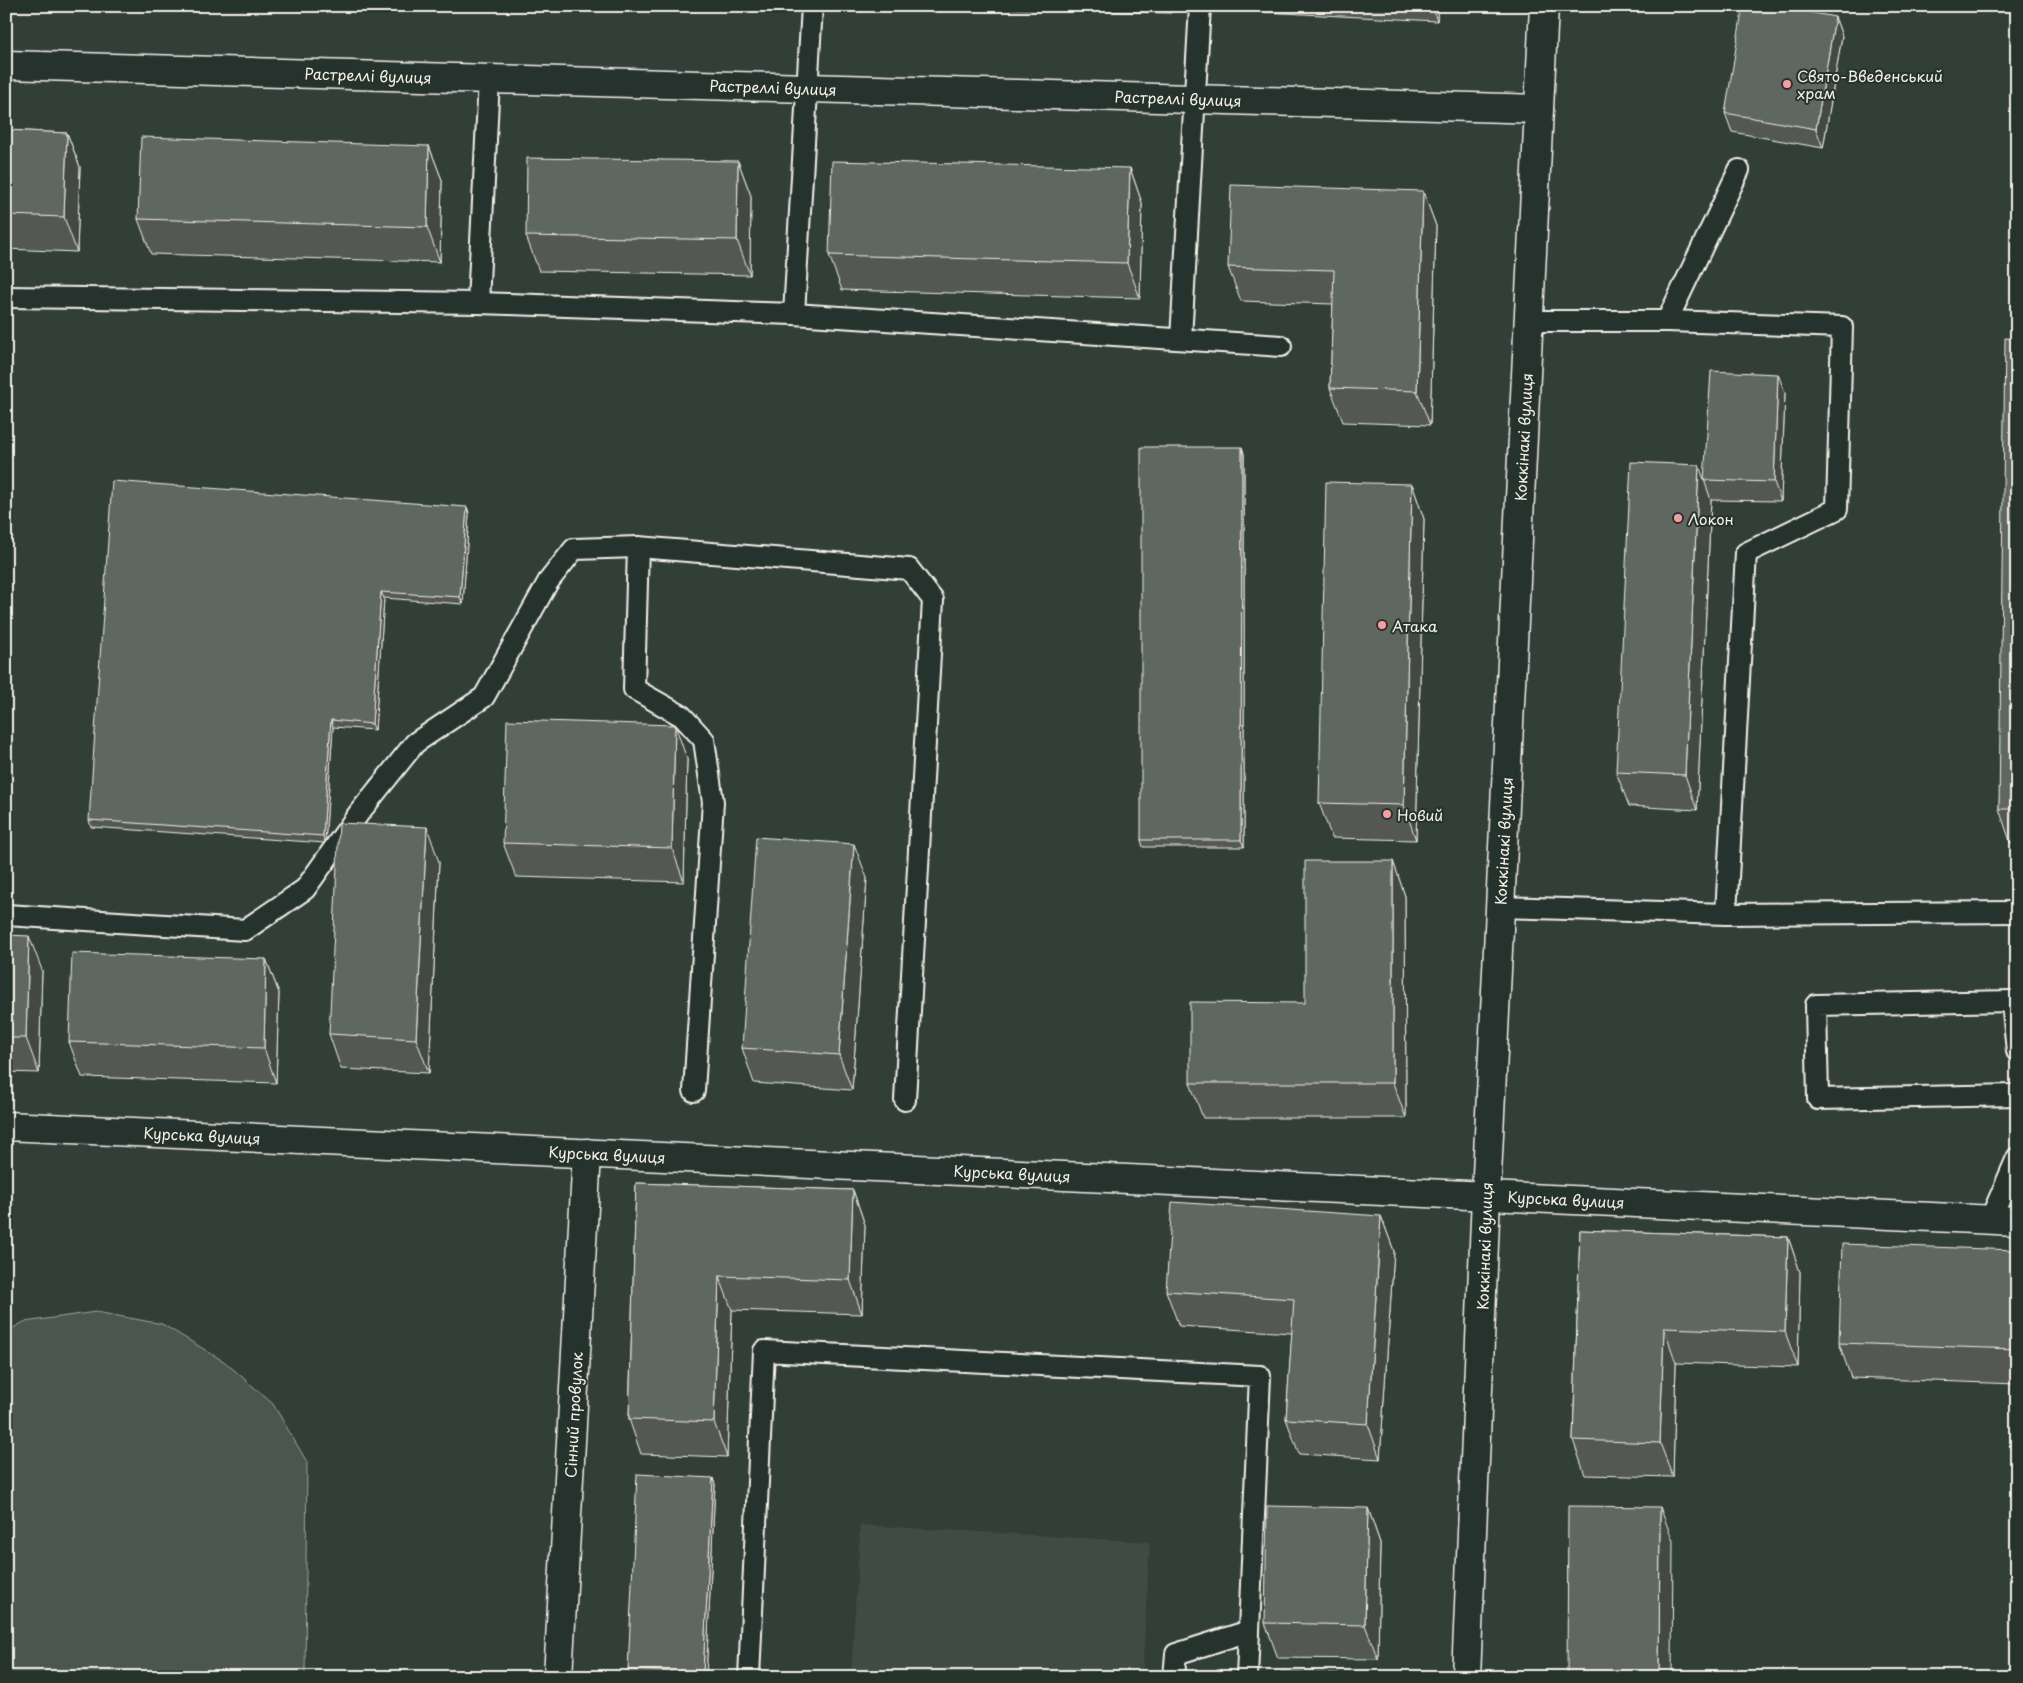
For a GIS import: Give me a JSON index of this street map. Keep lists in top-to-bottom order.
{
  "streets": {
    "street": [
      "Растреллі вулиця",
      "Коккінакі вулиця",
      "Курська вулиця",
      "Сінний провулок"
    ]
  },
  "crossings": [
    ["Растреллі вулиця", "Коккінакі вулиця"],
    ["Коккінакі вулиця", "Курська вулиця"],
    ["Курська вулиця", "Сінний провулок"]
  ],
  "places": [
    "Свято-Введенський храм",
    "Локон",
    "Атака",
    "Новий"
  ]
}
